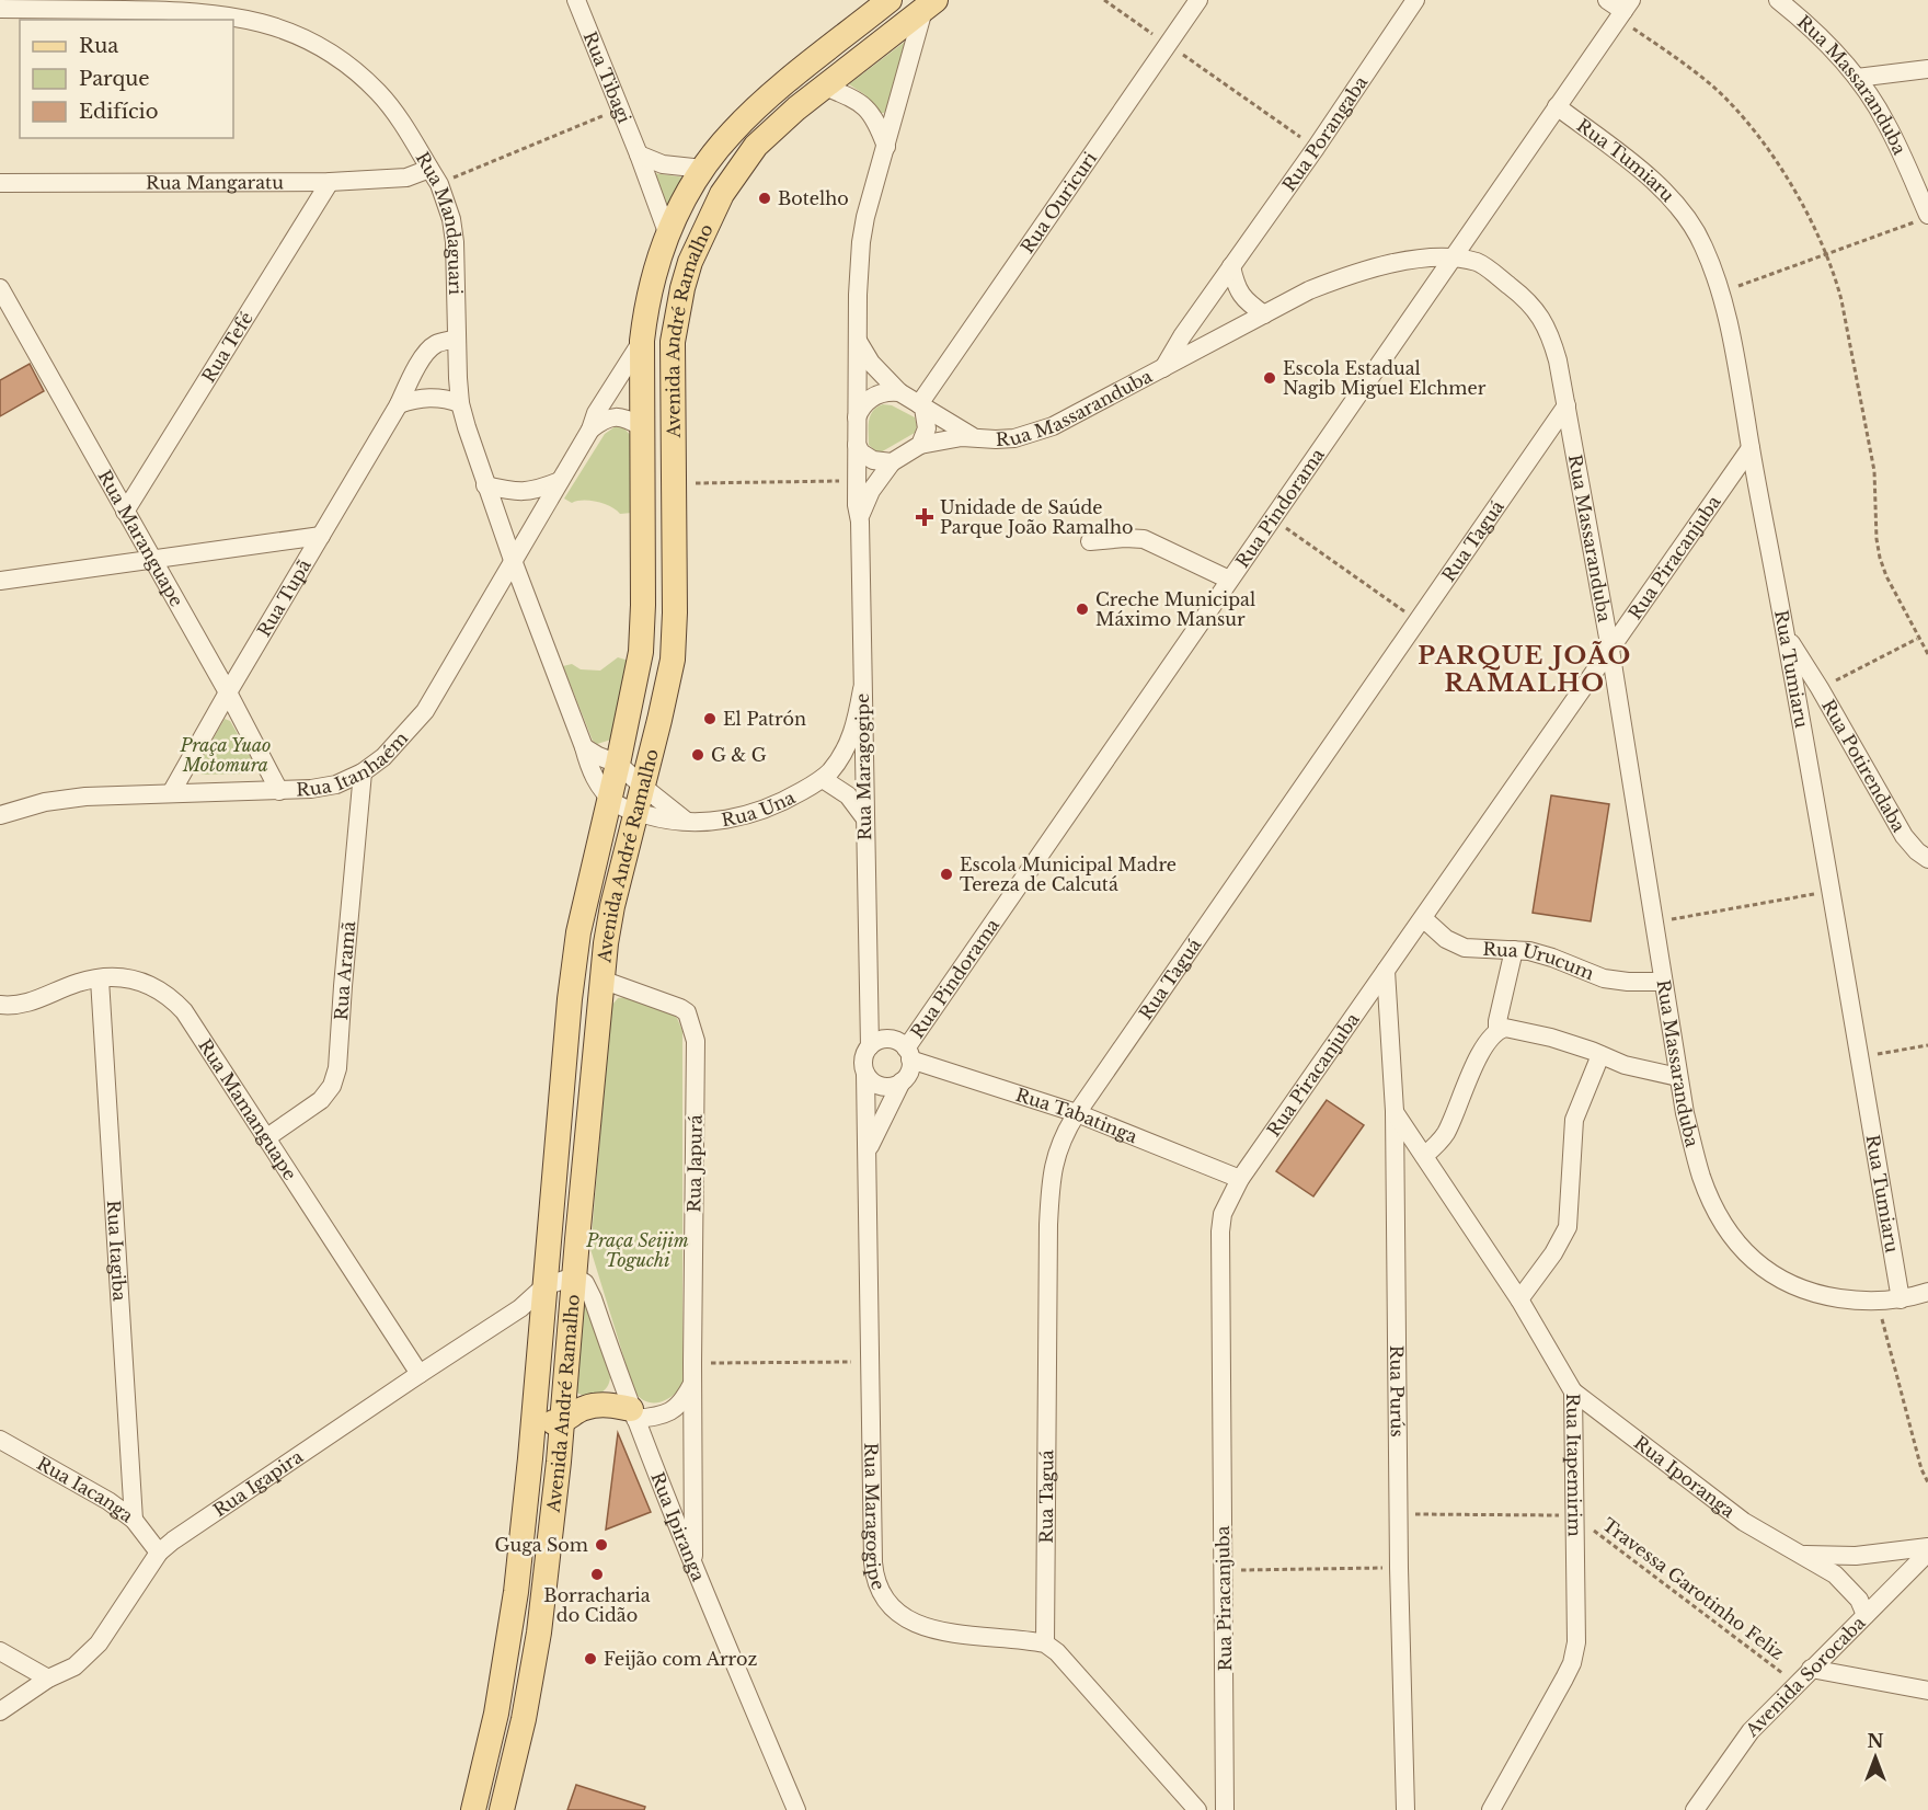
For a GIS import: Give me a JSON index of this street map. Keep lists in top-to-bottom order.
{
  "streets": {
    "main road": ["Avenida André Ramalho"],
    "street": [
      "Rua Tibagi",
      "Rua Massaranduba",
      "Rua Porangaba",
      "Rua Tumiaru",
      "Rua Mangaratu",
      "Rua Ouricuri",
      "Rua Mandaguari",
      "Rua Tefé",
      "Rua Pindorama",
      "Rua Maranguape",
      "Rua Taguá",
      "Rua Piracanjuba",
      "Rua Tupã",
      "Rua Itanhaém",
      "Rua Potirendaba",
      "Rua Maragogipe",
      "Rua Una",
      "Rua Urucum",
      "Rua Aramã",
      "Rua Mamanguape",
      "Rua Tabatinga",
      "Rua Japurá",
      "Rua Itagiba",
      "Rua Purús",
      "Rua Itapemirim",
      "Rua Iporanga",
      "Rua Igapira",
      "Rua Iacanga",
      "Rua Ipiranga",
      "Avenida Sorocaba"
    ],
    "path": ["Travessa Garotinho Feliz"]
  },
  "crossings": [
    ["Rua Tibagi", "Avenida André Ramalho"],
    ["Rua Massaranduba", "Rua Porangaba"],
    ["Rua Massaranduba", "Rua Tumiaru"],
    ["Rua Massaranduba", "Rua Ouricuri"],
    ["Rua Massaranduba", "Rua Pindorama"],
    ["Rua Massaranduba", "Rua Taguá"],
    ["Rua Massaranduba", "Rua Piracanjuba"],
    ["Rua Massaranduba", "Rua Maragogipe"],
    ["Rua Massaranduba", "Rua Urucum"],
    ["Rua Tumiaru", "Rua Pindorama"],
    ["Rua Tumiaru", "Rua Piracanjuba"],
    ["Rua Tumiaru", "Rua Potirendaba"],
    ["Rua Mangaratu", "Rua Mandaguari"],
    ["Rua Mangaratu", "Rua Tefé"],
    ["Rua Ouricuri", "Rua Maragogipe"],
    ["Rua Mandaguari", "Avenida André Ramalho"],
    ["Rua Mandaguari", "Rua Tupã"],
    ["Rua Mandaguari", "Rua Itanhaém"],
    ["Rua Mandaguari", "Rua Una"],
    ["Avenida André Ramalho", "Rua Itanhaém"],
    ["Avenida André Ramalho", "Rua Una"],
    ["Avenida André Ramalho", "Rua Japurá"],
    ["Avenida André Ramalho", "Rua Igapira"],
    ["Avenida André Ramalho", "Rua Ipiranga"],
    ["Rua Tefé", "Rua Maranguape"],
    ["Rua Pindorama", "Rua Maragogipe"],
    ["Rua Pindorama", "Rua Tabatinga"],
    ["Rua Maranguape", "Rua Tupã"],
    ["Rua Maranguape", "Rua Itanhaém"],
    ["Rua Taguá", "Rua Maragogipe"],
    ["Rua Taguá", "Rua Tabatinga"],
    ["Rua Piracanjuba", "Rua Urucum"],
    ["Rua Piracanjuba", "Rua Tabatinga"],
    ["Rua Piracanjuba", "Rua Purús"],
    ["Rua Tupã", "Rua Itanhaém"],
    ["Rua Itanhaém", "Rua Aramã"],
    ["Rua Maragogipe", "Rua Una"],
    ["Rua Maragogipe", "Rua Tabatinga"],
    ["Rua Aramã", "Rua Mamanguape"],
    ["Rua Mamanguape", "Rua Itagiba"],
    ["Rua Mamanguape", "Rua Igapira"],
    ["Rua Japurá", "Rua Ipiranga"],
    ["Rua Itagiba", "Rua Iacanga"],
    ["Rua Purús", "Rua Itapemirim"],
    ["Rua Itapemirim", "Rua Iporanga"],
    ["Rua Itapemirim", "Travessa Garotinho Feliz"],
    ["Rua Iporanga", "Avenida Sorocaba"],
    ["Rua Igapira", "Rua Iacanga"],
    ["Travessa Garotinho Feliz", "Avenida Sorocaba"]
  ],
  "districts": ["PARQUE JOÃO RAMALHO"],
  "parks": ["Praça Yuao Motomura", "Praça Seijim Toguchi"],
  "places": {
    "other": [
      "Botelho",
      "Escola Estadual Nagib Miguel Elchmer",
      "Creche Municipal Máximo Mansur",
      "El Patrón",
      "G & G",
      "Escola Municipal Madre Tereza de Calcutá",
      "Guga Som",
      "Borracharia do Cidão",
      "Feijão com Arroz"
    ],
    "health": ["Unidade de Saúde Parque João Ramalho"]
  },
  "legend": ["Rua", "Parque", "Edifício"],
  "north": "top"
}
